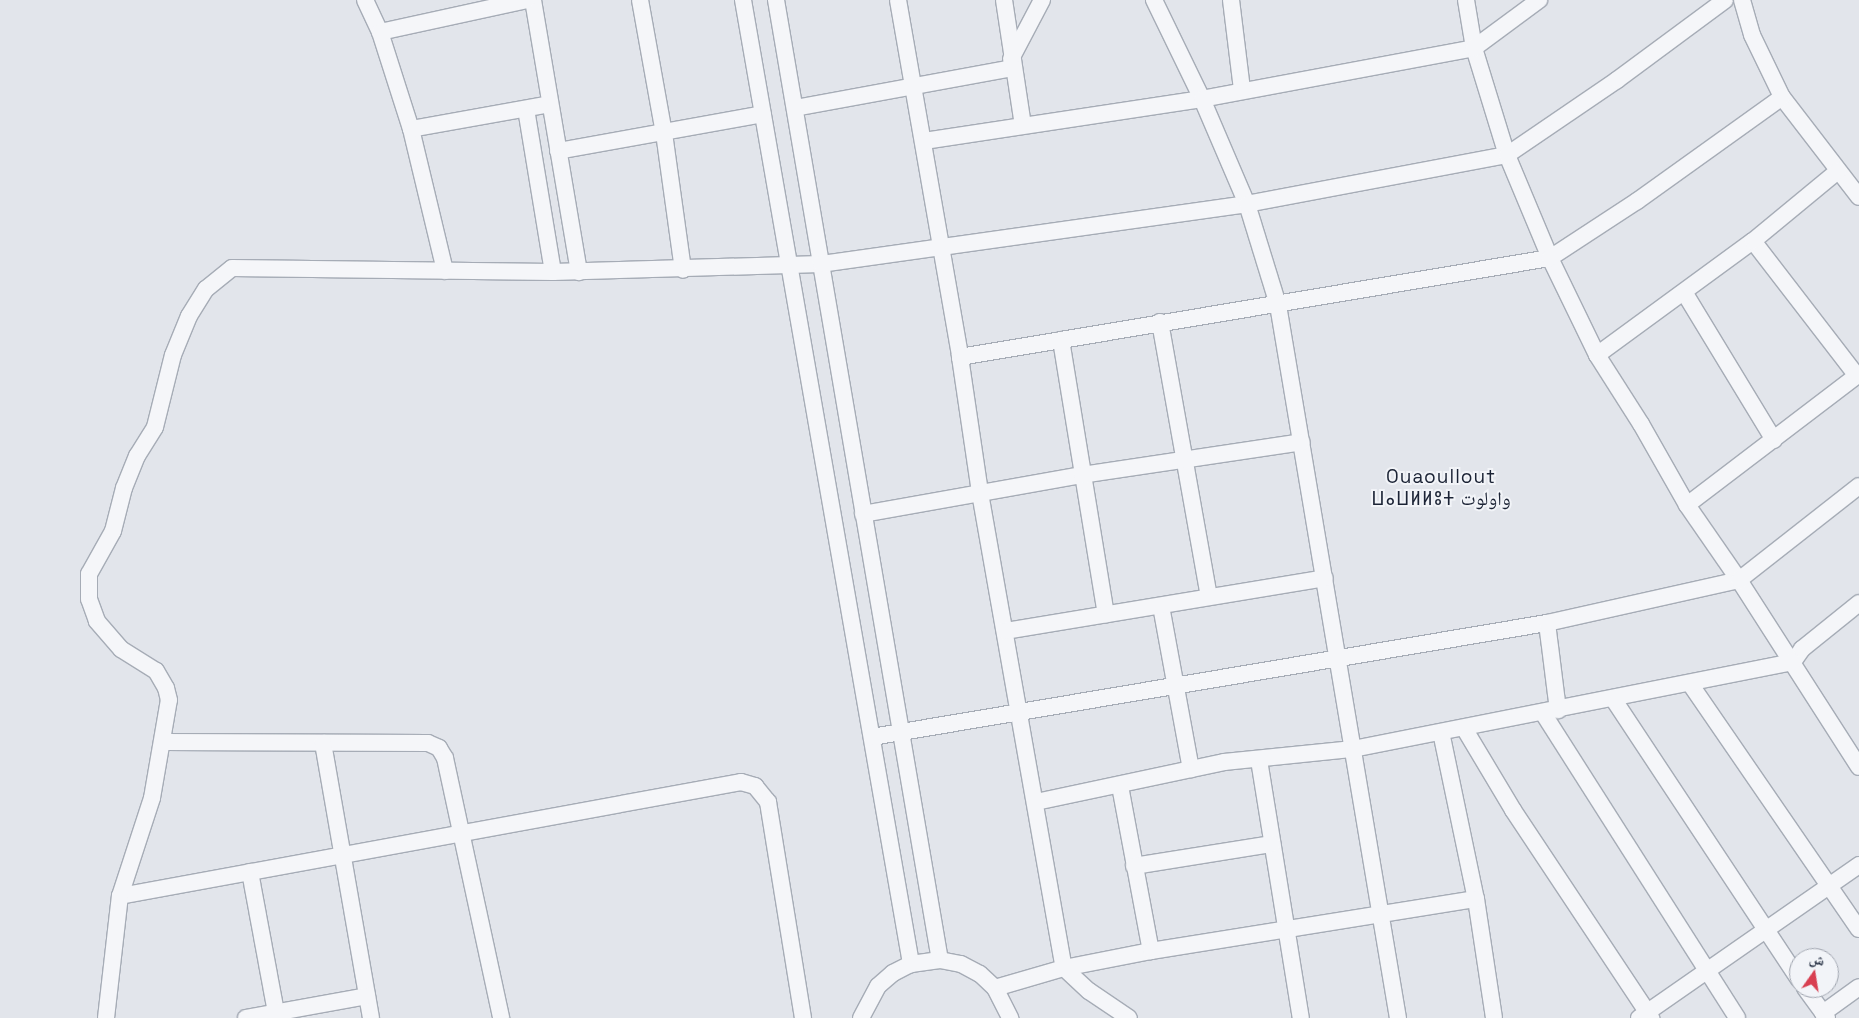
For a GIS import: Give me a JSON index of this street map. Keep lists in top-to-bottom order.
{
  "districts": ["Ouaoullout ⵡⴰⵡⵍⵍⵓⵜ واولوت"],
  "north": "top"
}
